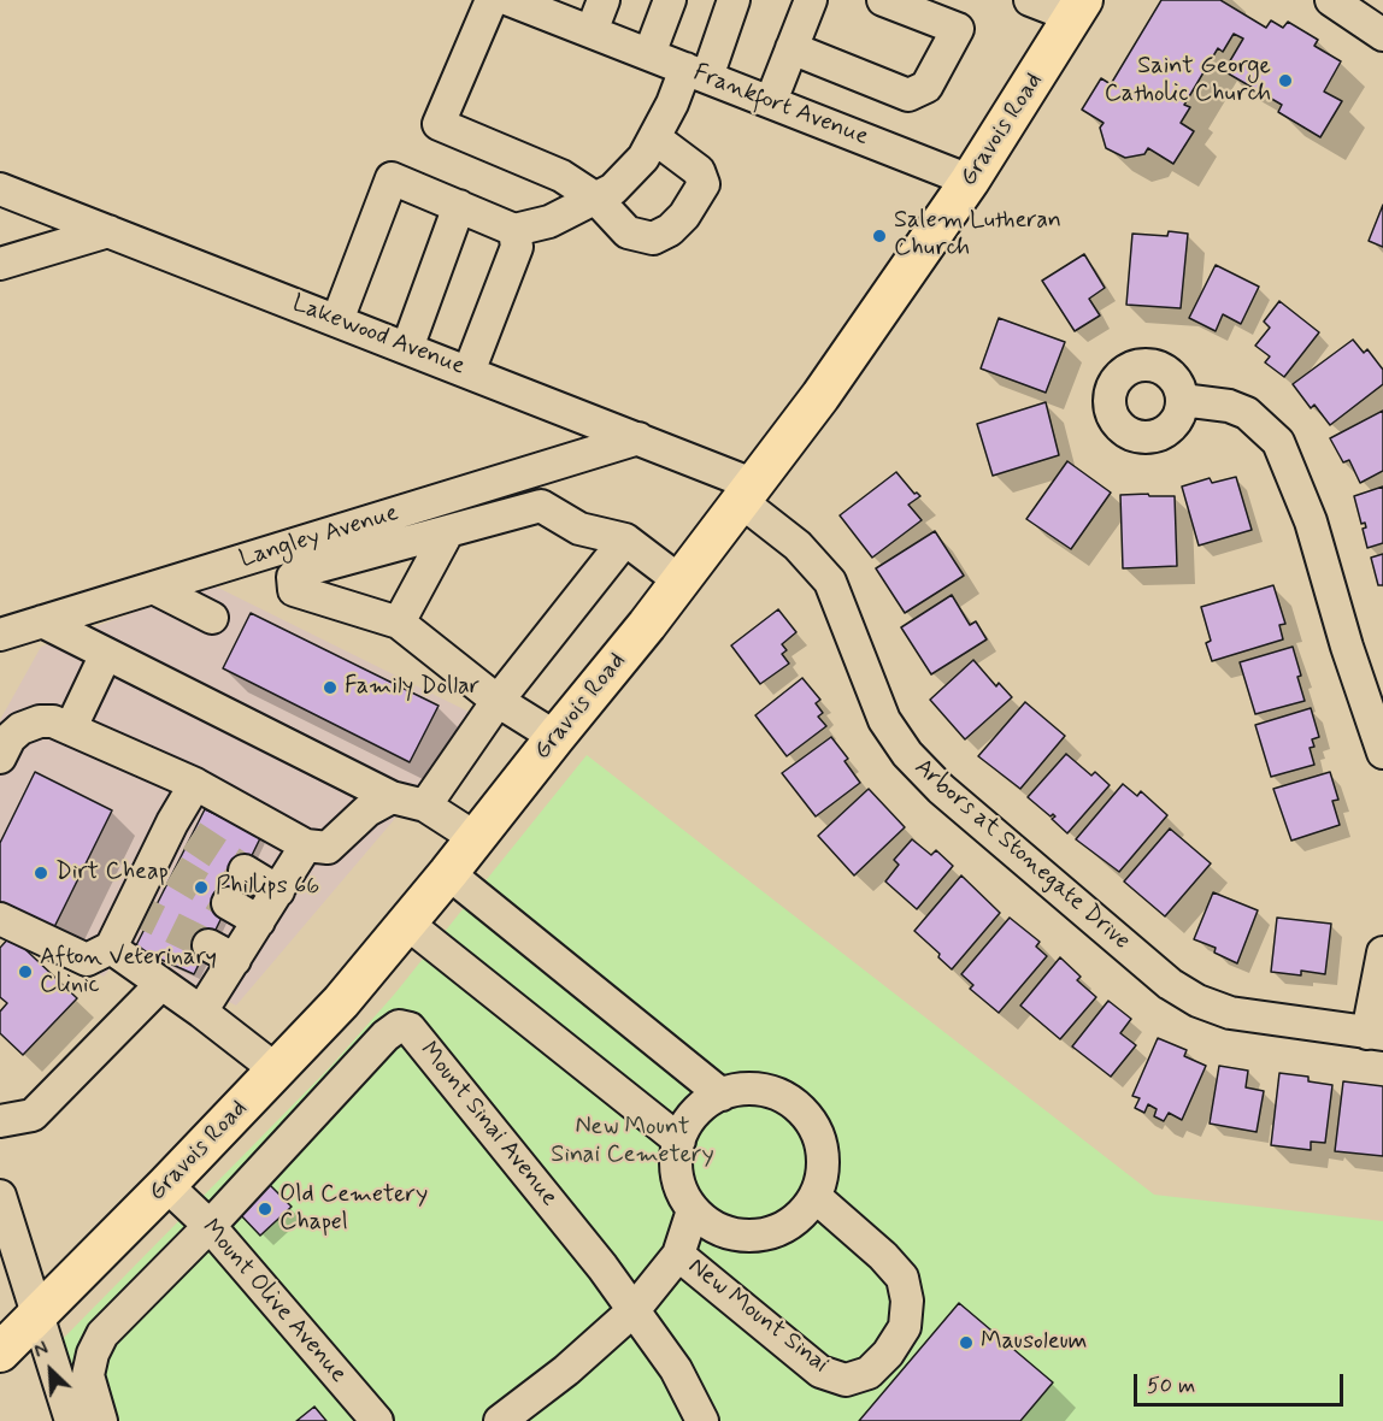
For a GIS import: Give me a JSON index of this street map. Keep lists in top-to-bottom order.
{
  "streets": {
    "main road": ["Gravois Road"],
    "street": [
      "Frankfort Avenue",
      "Lakewood Avenue",
      "Langley Avenue",
      "Arbors at Stonegate Drive",
      "Mount Sinai Avenue",
      "Mount Olive Avenue",
      "New Mount Sinai"
    ]
  },
  "crossings": [
    ["Frankfort Avenue", "Gravois Road"],
    ["Gravois Road", "Lakewood Avenue"],
    ["Gravois Road", "Arbors at Stonegate Drive"],
    ["Gravois Road", "Mount Olive Avenue"],
    ["Lakewood Avenue", "Langley Avenue"],
    ["Lakewood Avenue", "Arbors at Stonegate Drive"],
    ["Mount Sinai Avenue", "Mount Olive Avenue"]
  ],
  "parks": ["New Mount Sinai Cemetery"],
  "places": [
    "Saint George Catholic Church",
    "Salem Lutheran Church",
    "Family Dollar",
    "Dirt Cheap",
    "Phillips 66",
    "Afton Veterinary Clinic",
    "Old Cemetery Chapel",
    "Mausoleum"
  ],
  "scale_bar": "50 m",
  "north": "top left"
}
